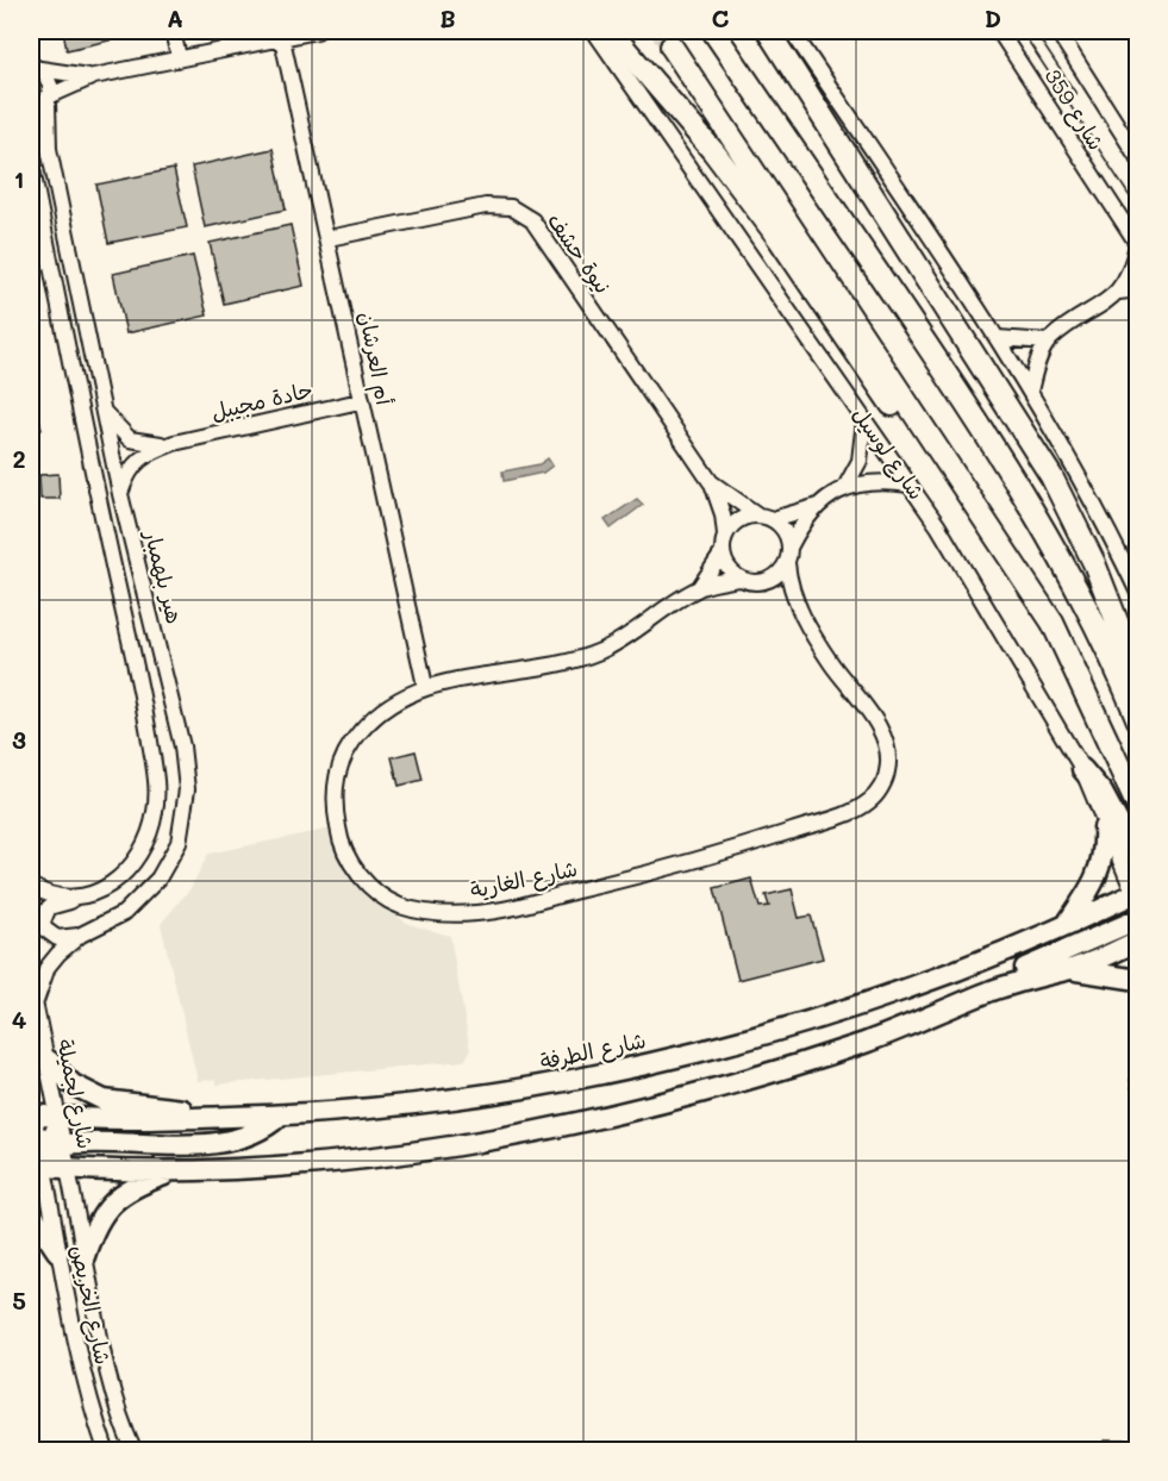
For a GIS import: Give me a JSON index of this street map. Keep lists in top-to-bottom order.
{
  "streets": {
    "highway": ["شارع لوسيل"],
    "main road": ["شارع الطرفة"],
    "street": [
      "شارع 359",
      "نيوة حشف",
      "أم العرشان",
      "حادة مجيبل",
      "هير بلهمبار",
      "شارع الغارية",
      "شارع لجميلة",
      "شارع الخريص"
    ]
  },
  "crossings": [
    ["نيوة حشف", "أم العرشان"],
    ["نيوة حشف", "شارع الغارية"],
    ["أم العرشان", "حادة مجيبل"],
    ["أم العرشان", "شارع الغارية"],
    ["حادة مجيبل", "هير بلهمبار"],
    ["شارع لوسيل", "شارع الطرفة"],
    ["هير بلهمبار", "شارع لجميلة"],
    ["شارع الطرفة", "شارع لجميلة"],
    ["شارع لجميلة", "شارع الخريص"]
  ],
  "grid": {
    "columns": [
      "A",
      "B",
      "C",
      "D"
    ],
    "rows": [
      "1",
      "2",
      "3",
      "4",
      "5"
    ]
  }
}
